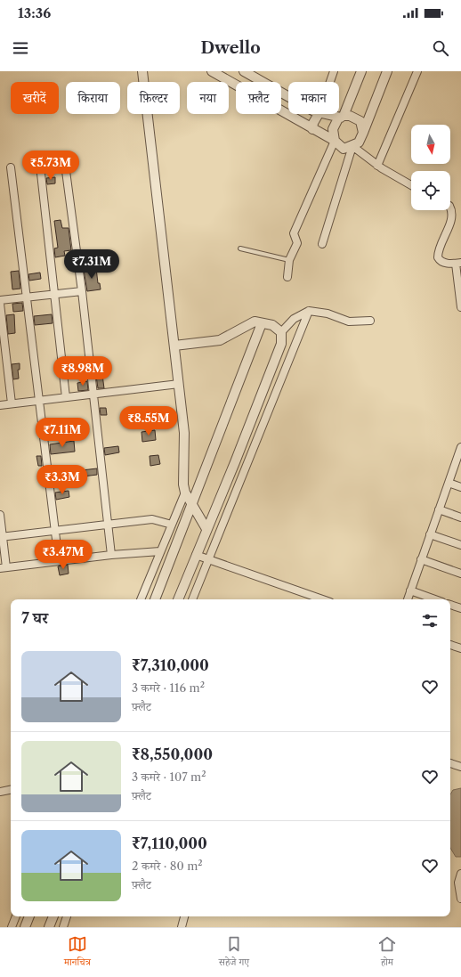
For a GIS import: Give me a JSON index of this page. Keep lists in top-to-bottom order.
{
  "north": "bottom",
  "page": {
    "status": "13:36",
    "header": "Dwello",
    "chip": [
      "खरीदें",
      "किराया",
      "फ़िल्टर",
      "नया",
      "फ़्लैट",
      "मकान"
    ],
    "price": [
      "₹5.73M",
      "₹7.31M",
      "₹8.98M",
      "₹8.55M",
      "₹7.11M",
      "₹3.3M",
      "₹3.47M"
    ],
    "heading": "7 घर",
    "list": [
      {
        "name": "₹7,310,000",
        "note": "3 कमरे · 116 m² · फ़्लैट"
      },
      {
        "name": "₹8,550,000",
        "note": "3 कमरे · 107 m² · फ़्लैट"
      },
      {
        "name": "₹7,110,000",
        "note": "2 कमरे · 80 m² · फ़्लैट"
      }
    ],
    "tabs": ["मानचित्र", "सहेजे गए", "होम"]
  }
}
